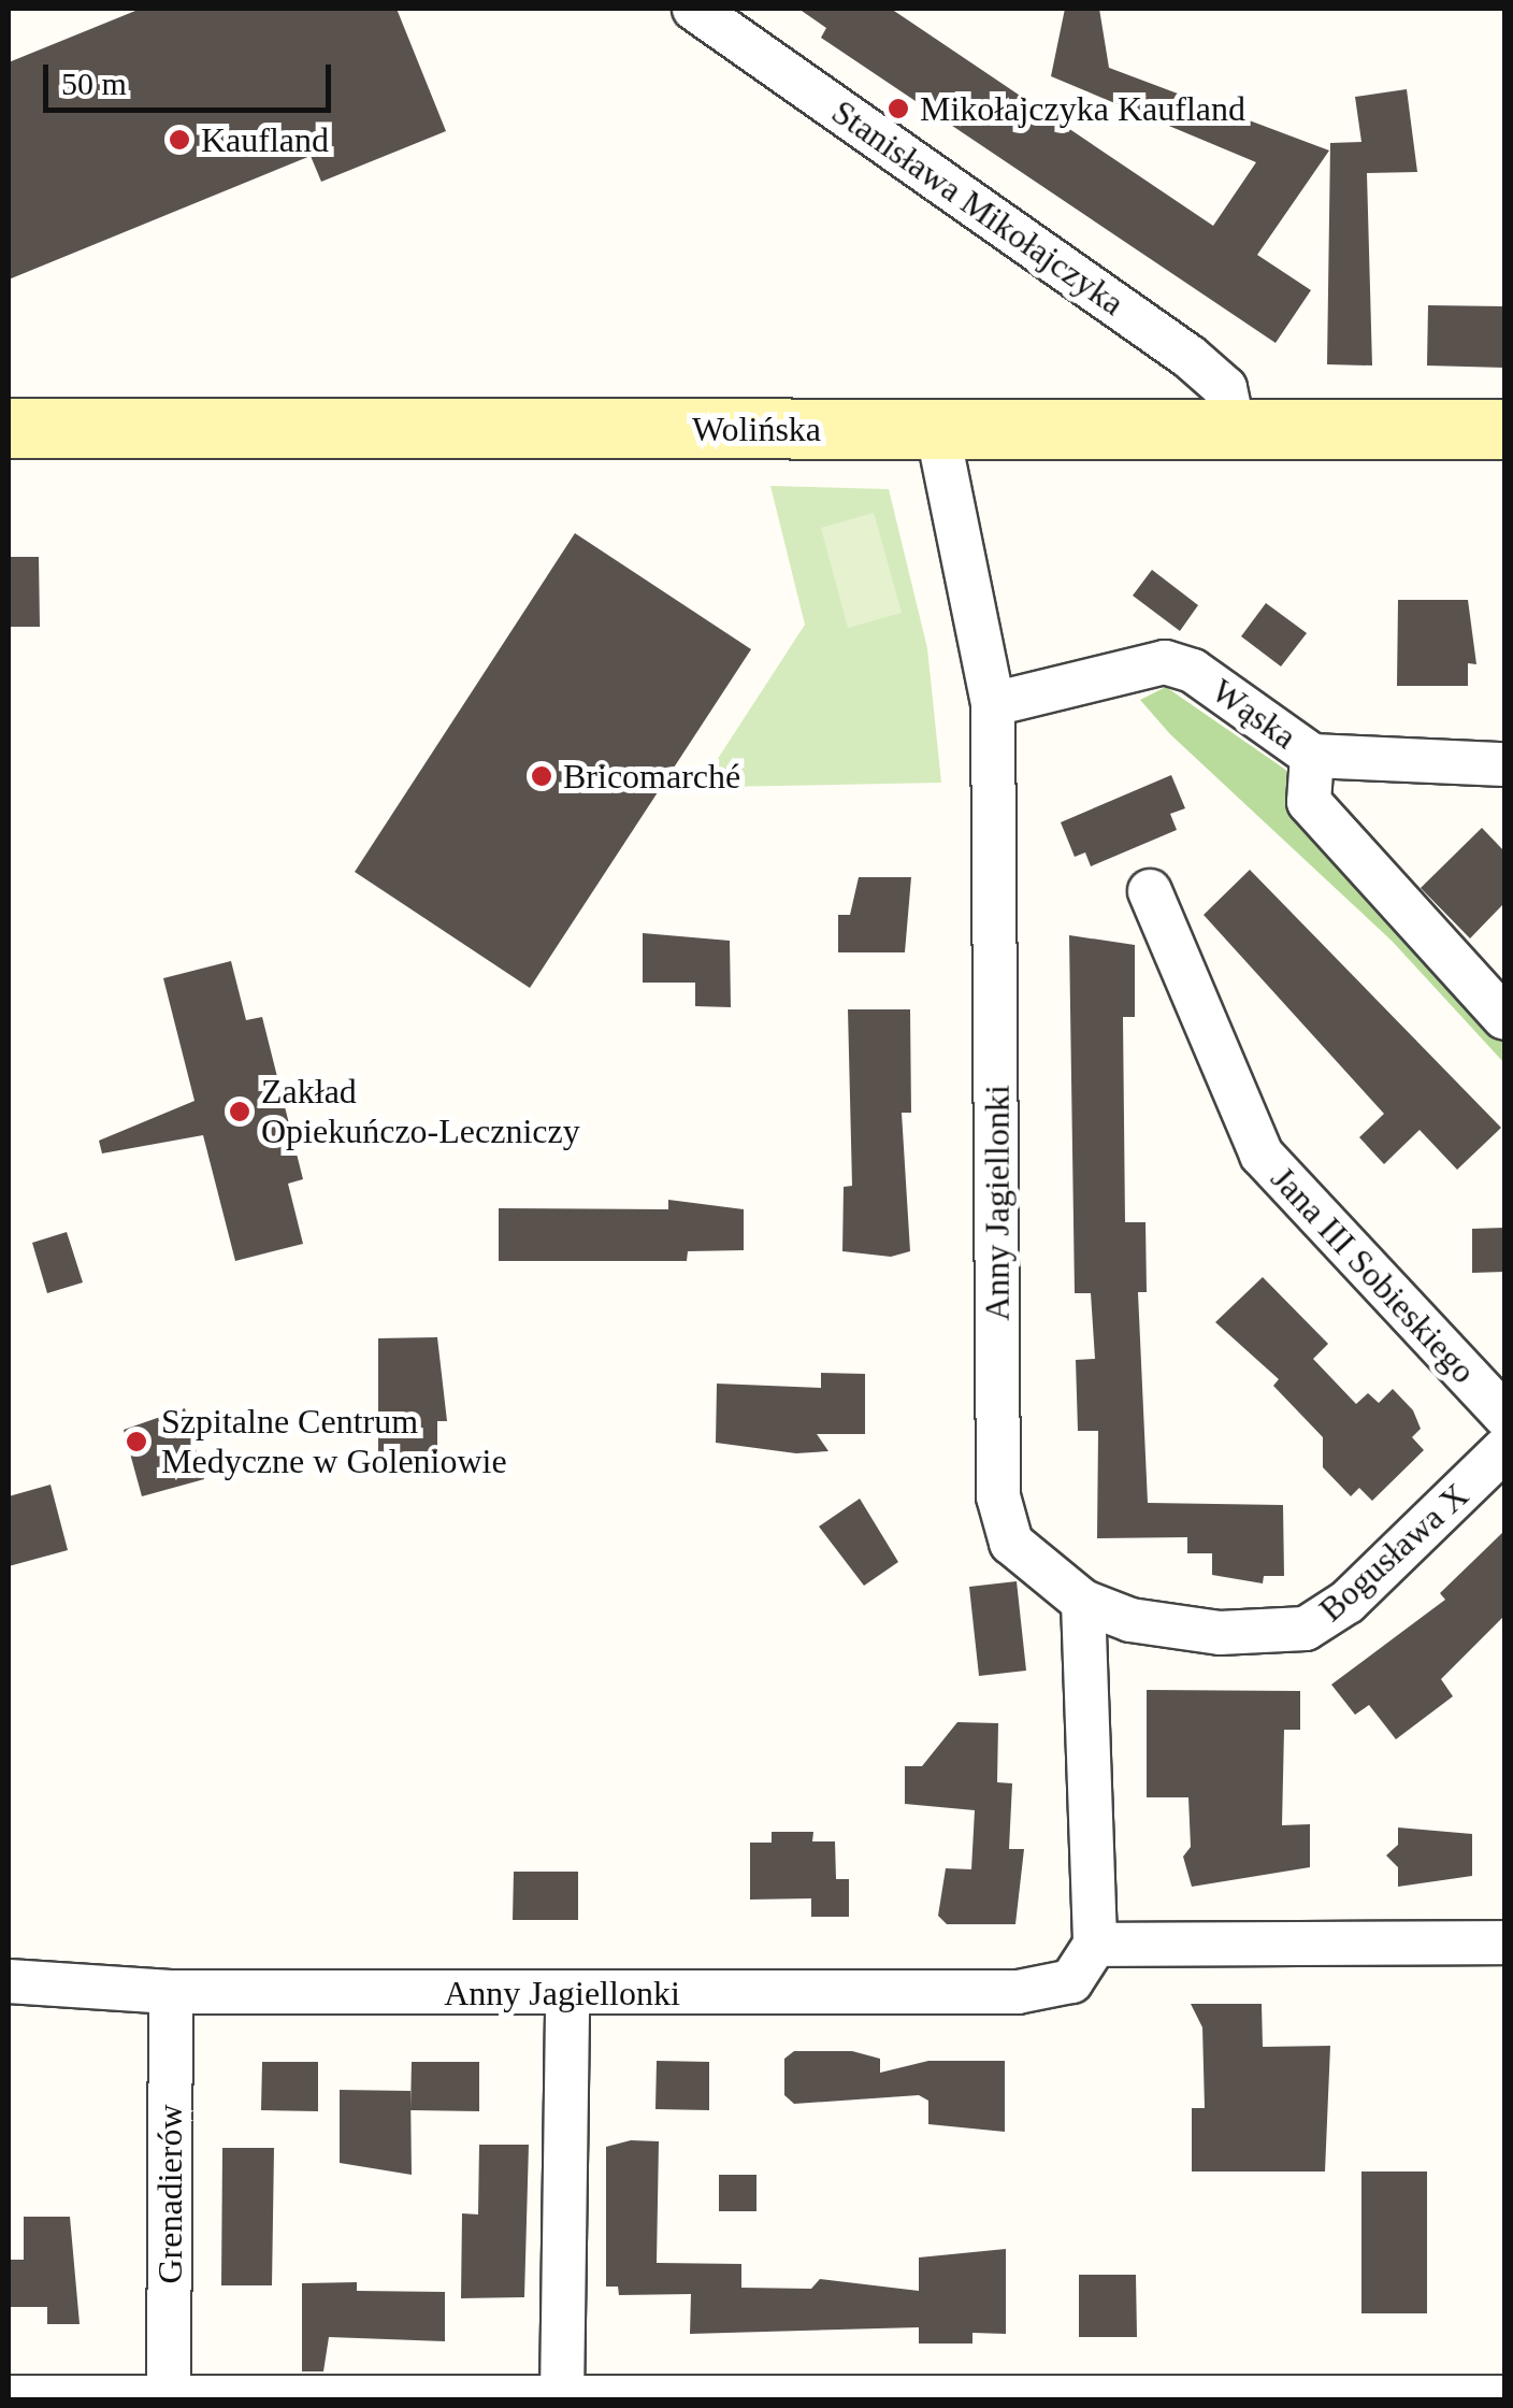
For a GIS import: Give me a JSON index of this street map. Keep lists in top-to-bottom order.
{
  "streets": {
    "street": [
      "Stanisława Mikołajczyka",
      "Wolińska",
      "Wąska",
      "Anny Jagiellonki",
      "Jana III Sobieskiego",
      "Bogusława X",
      "Grenadierów"
    ]
  },
  "crossings": [
    ["Stanisława Mikołajczyka", "Wolińska"],
    ["Wolińska", "Anny Jagiellonki"],
    ["Wąska", "Anny Jagiellonki"],
    ["Anny Jagiellonki", "Bogusława X"],
    ["Anny Jagiellonki", "Grenadierów"]
  ],
  "places": [
    "Mikołajczyka Kaufland",
    "Kaufland",
    "Bricomarché",
    "Zakład Opiekuńczo-Leczniczy",
    "Szpitalne Centrum Medyczne w Goleniowie"
  ],
  "scale_bar": "50 m"
}
